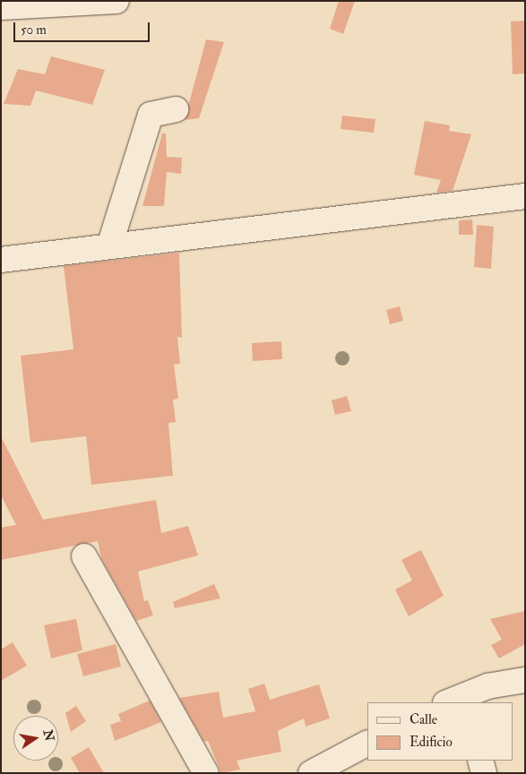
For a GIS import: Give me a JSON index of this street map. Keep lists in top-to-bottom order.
{
  "legend": ["Calle", "Edificio"],
  "scale_bar": "50 m",
  "north": "right"
}
